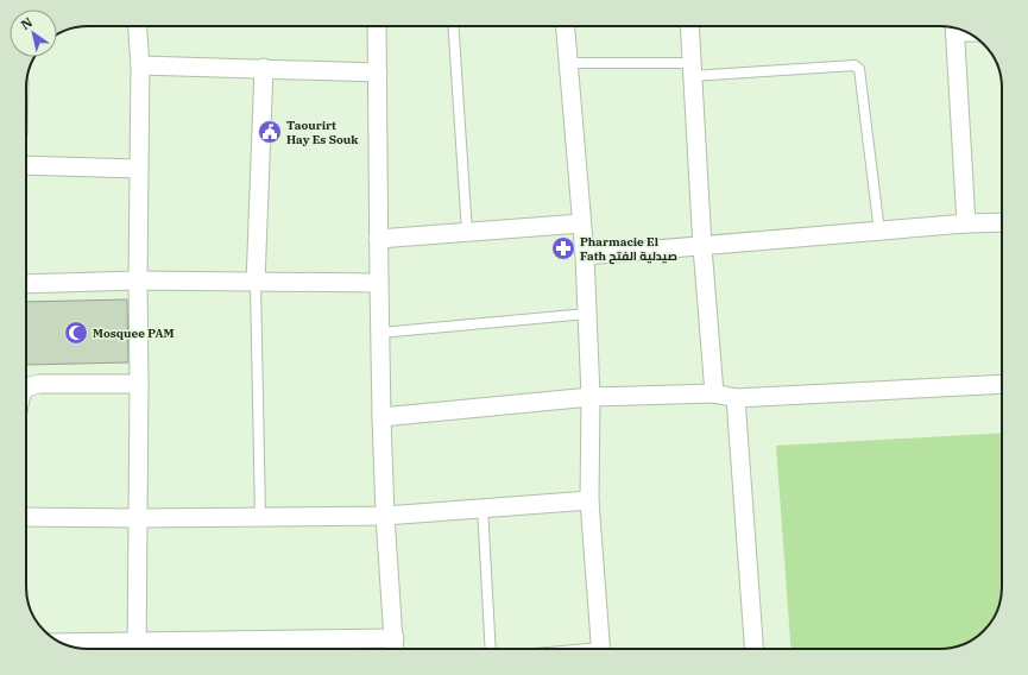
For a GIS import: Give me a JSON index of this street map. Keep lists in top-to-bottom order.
{
  "places": {
    "public building": ["Taourirt Hay Es Souk"],
    "pharmacy": ["Pharmacie El Fath صيدلية الفتح"],
    "mosque": ["Mosquee PAM"]
  },
  "north": "top left"
}
